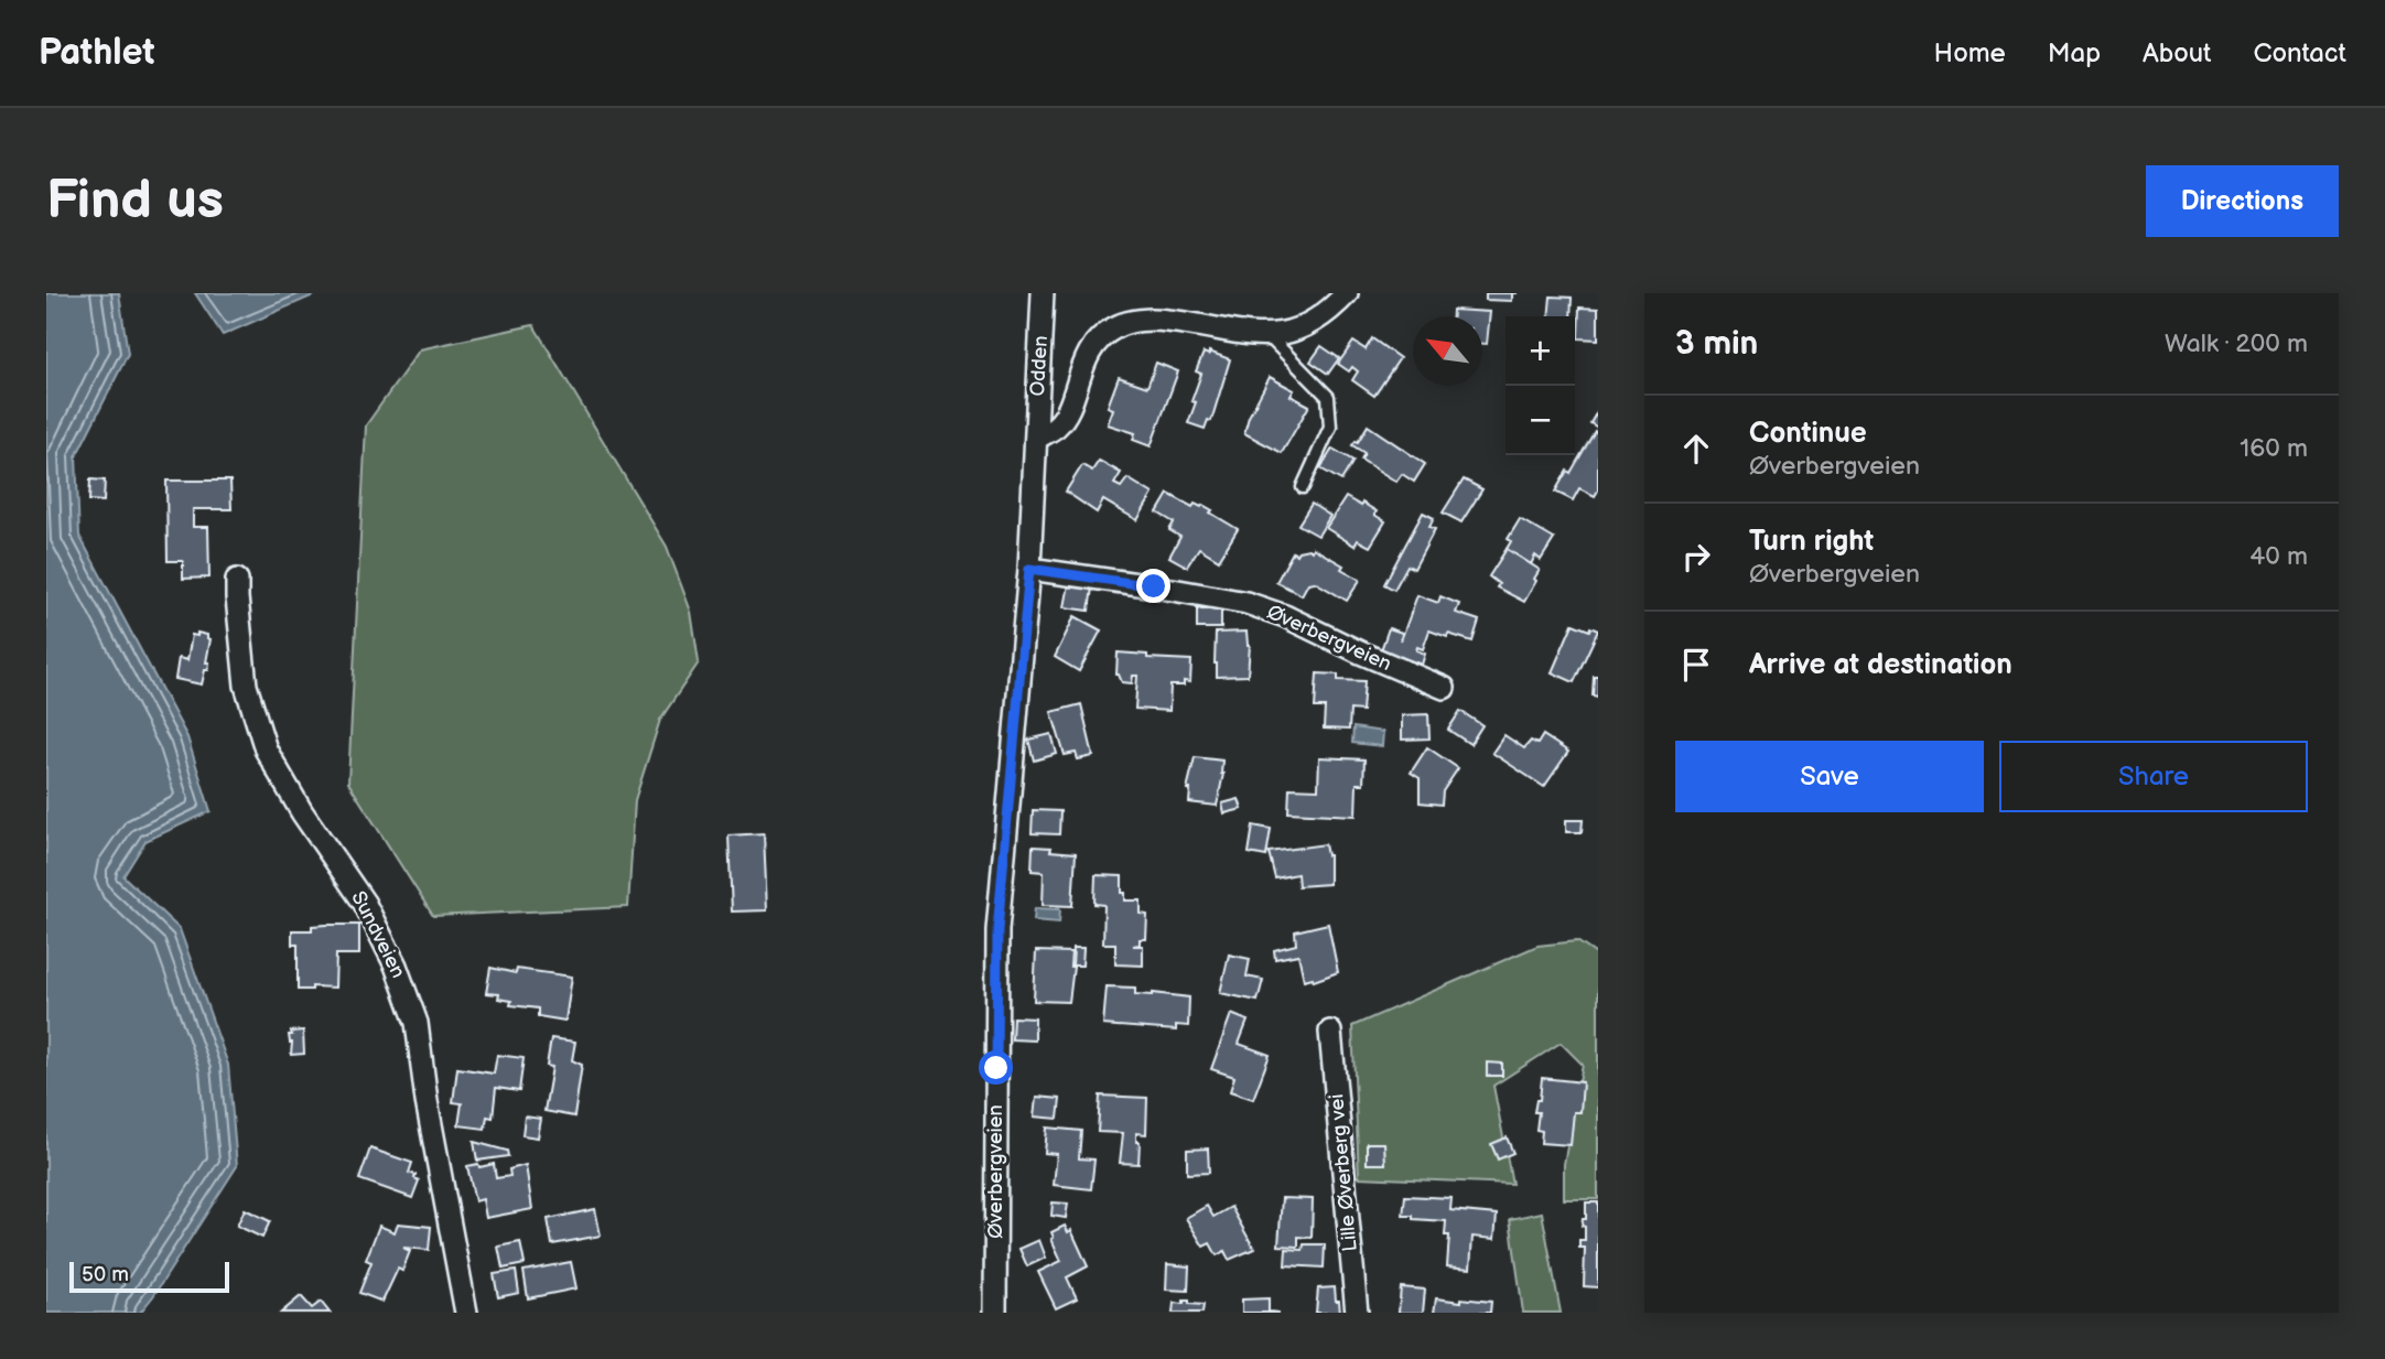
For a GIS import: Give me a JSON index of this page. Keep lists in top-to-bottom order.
{
  "streets": {
    "street": [
      "Odden",
      "Øverbergveien",
      "Sundveien",
      "Lille Øverberg vei"
    ]
  },
  "crossings": [
    ["Odden", "Øverbergveien"]
  ],
  "scale_bar": "50 m",
  "north": "top left",
  "page": {
    "header": "Pathlet",
    "nav": [
      "Home",
      "Map",
      "About",
      "Contact"
    ],
    "buttons": [
      "Directions",
      ["Save", "Share"]
    ],
    "title": "Find us",
    "heading": ["3 min", "Walk · 200 m"],
    "map_buttons": ["+", "−"],
    "list": [
      ["Continue", "Øverbergveien", "160 m"],
      ["Turn right", "Øverbergveien", "40 m"],
      "Arrive at destination"
    ],
    "scale": "50 m"
  }
}
